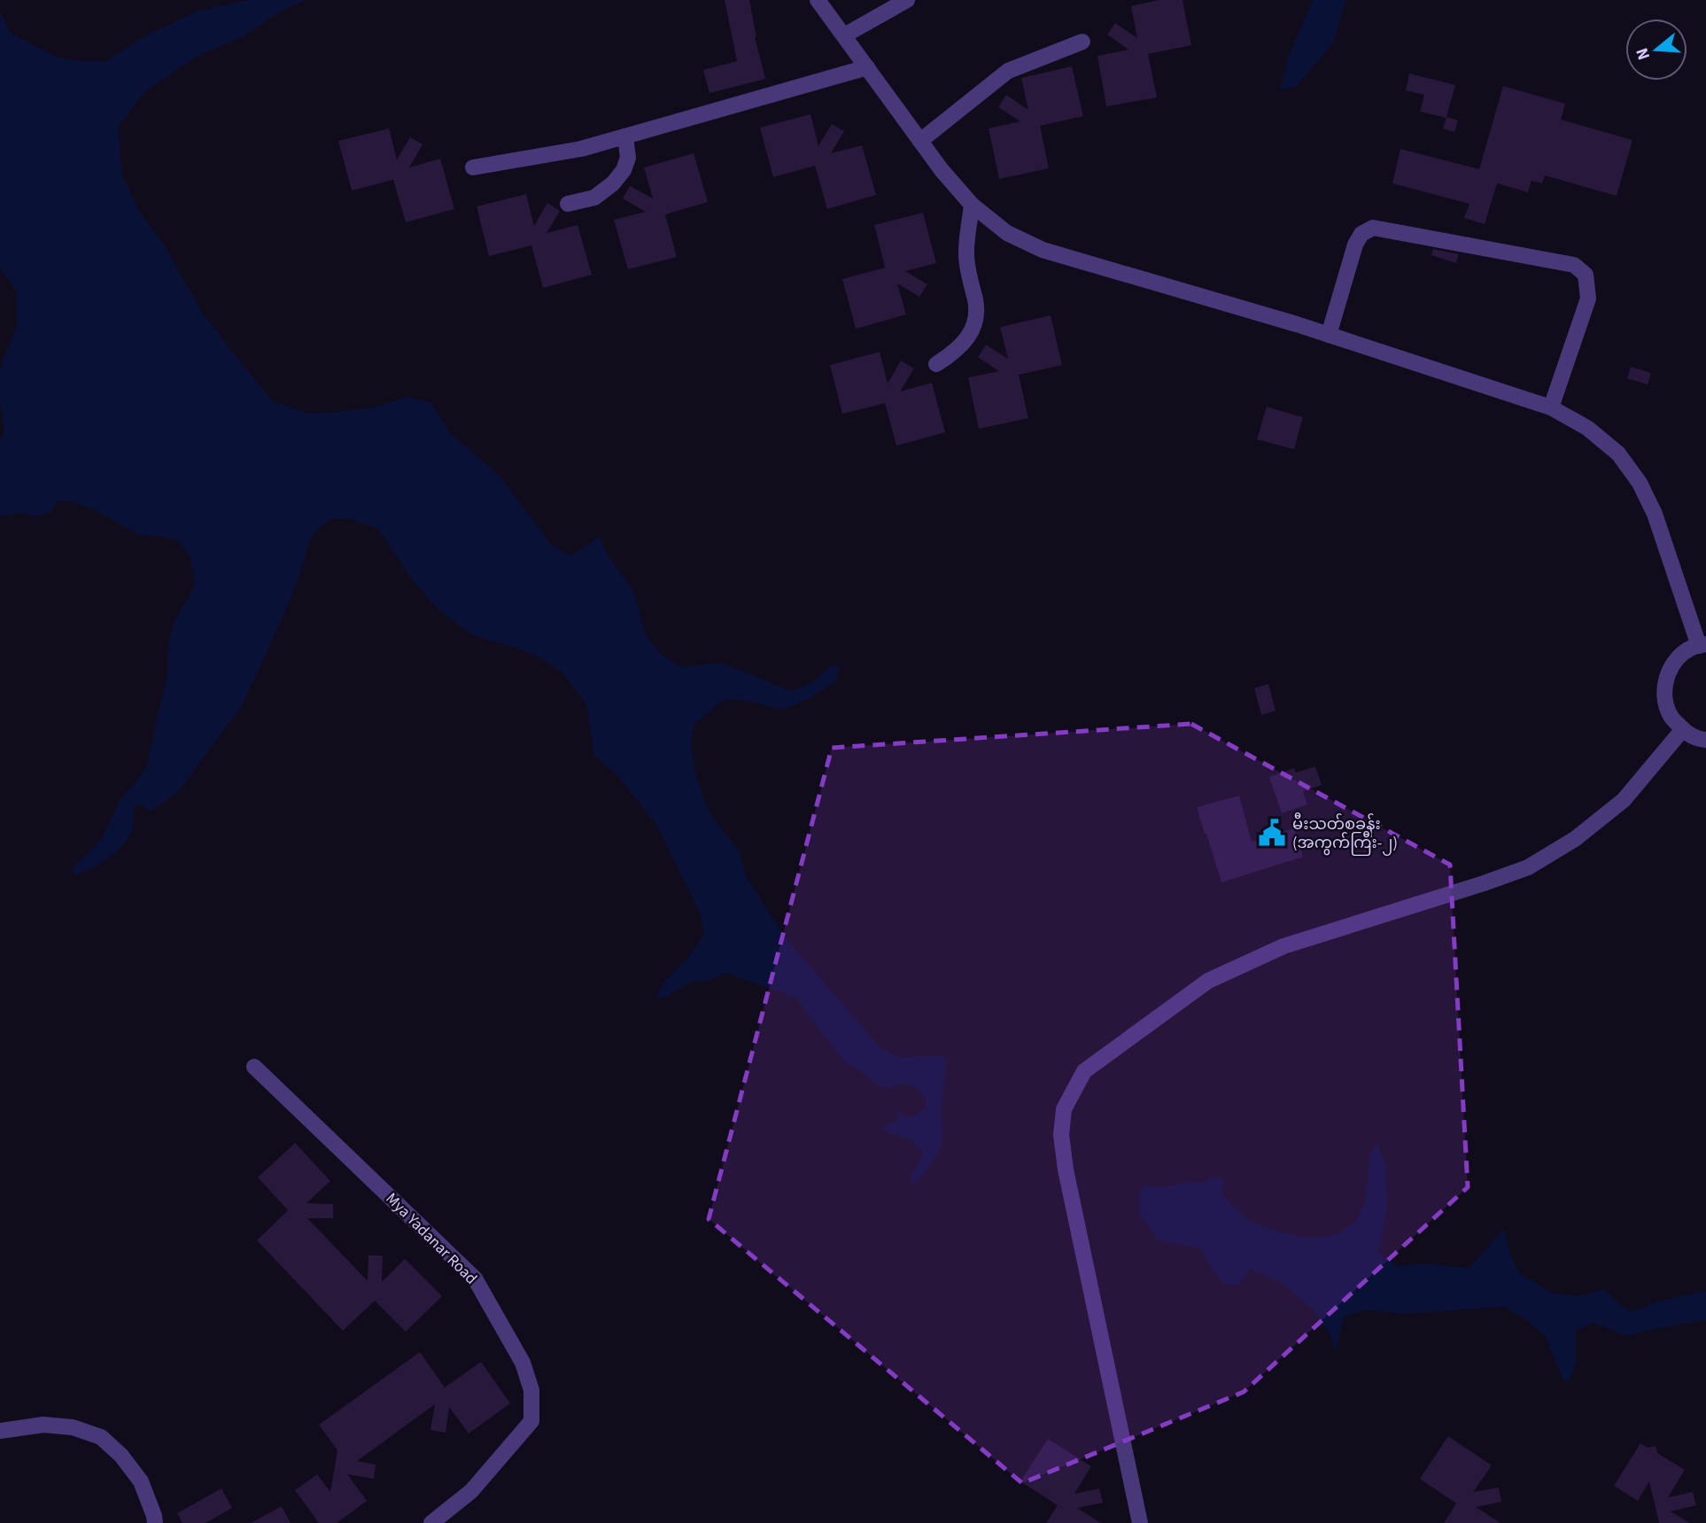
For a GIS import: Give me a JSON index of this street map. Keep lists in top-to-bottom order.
{
  "streets": {
    "street": ["Mya Yadanar Road"]
  },
  "places": {
    "public building": ["မီးသတ်စခန်း (အကွက်ကြီး-၂)"]
  },
  "north": "left"
}
